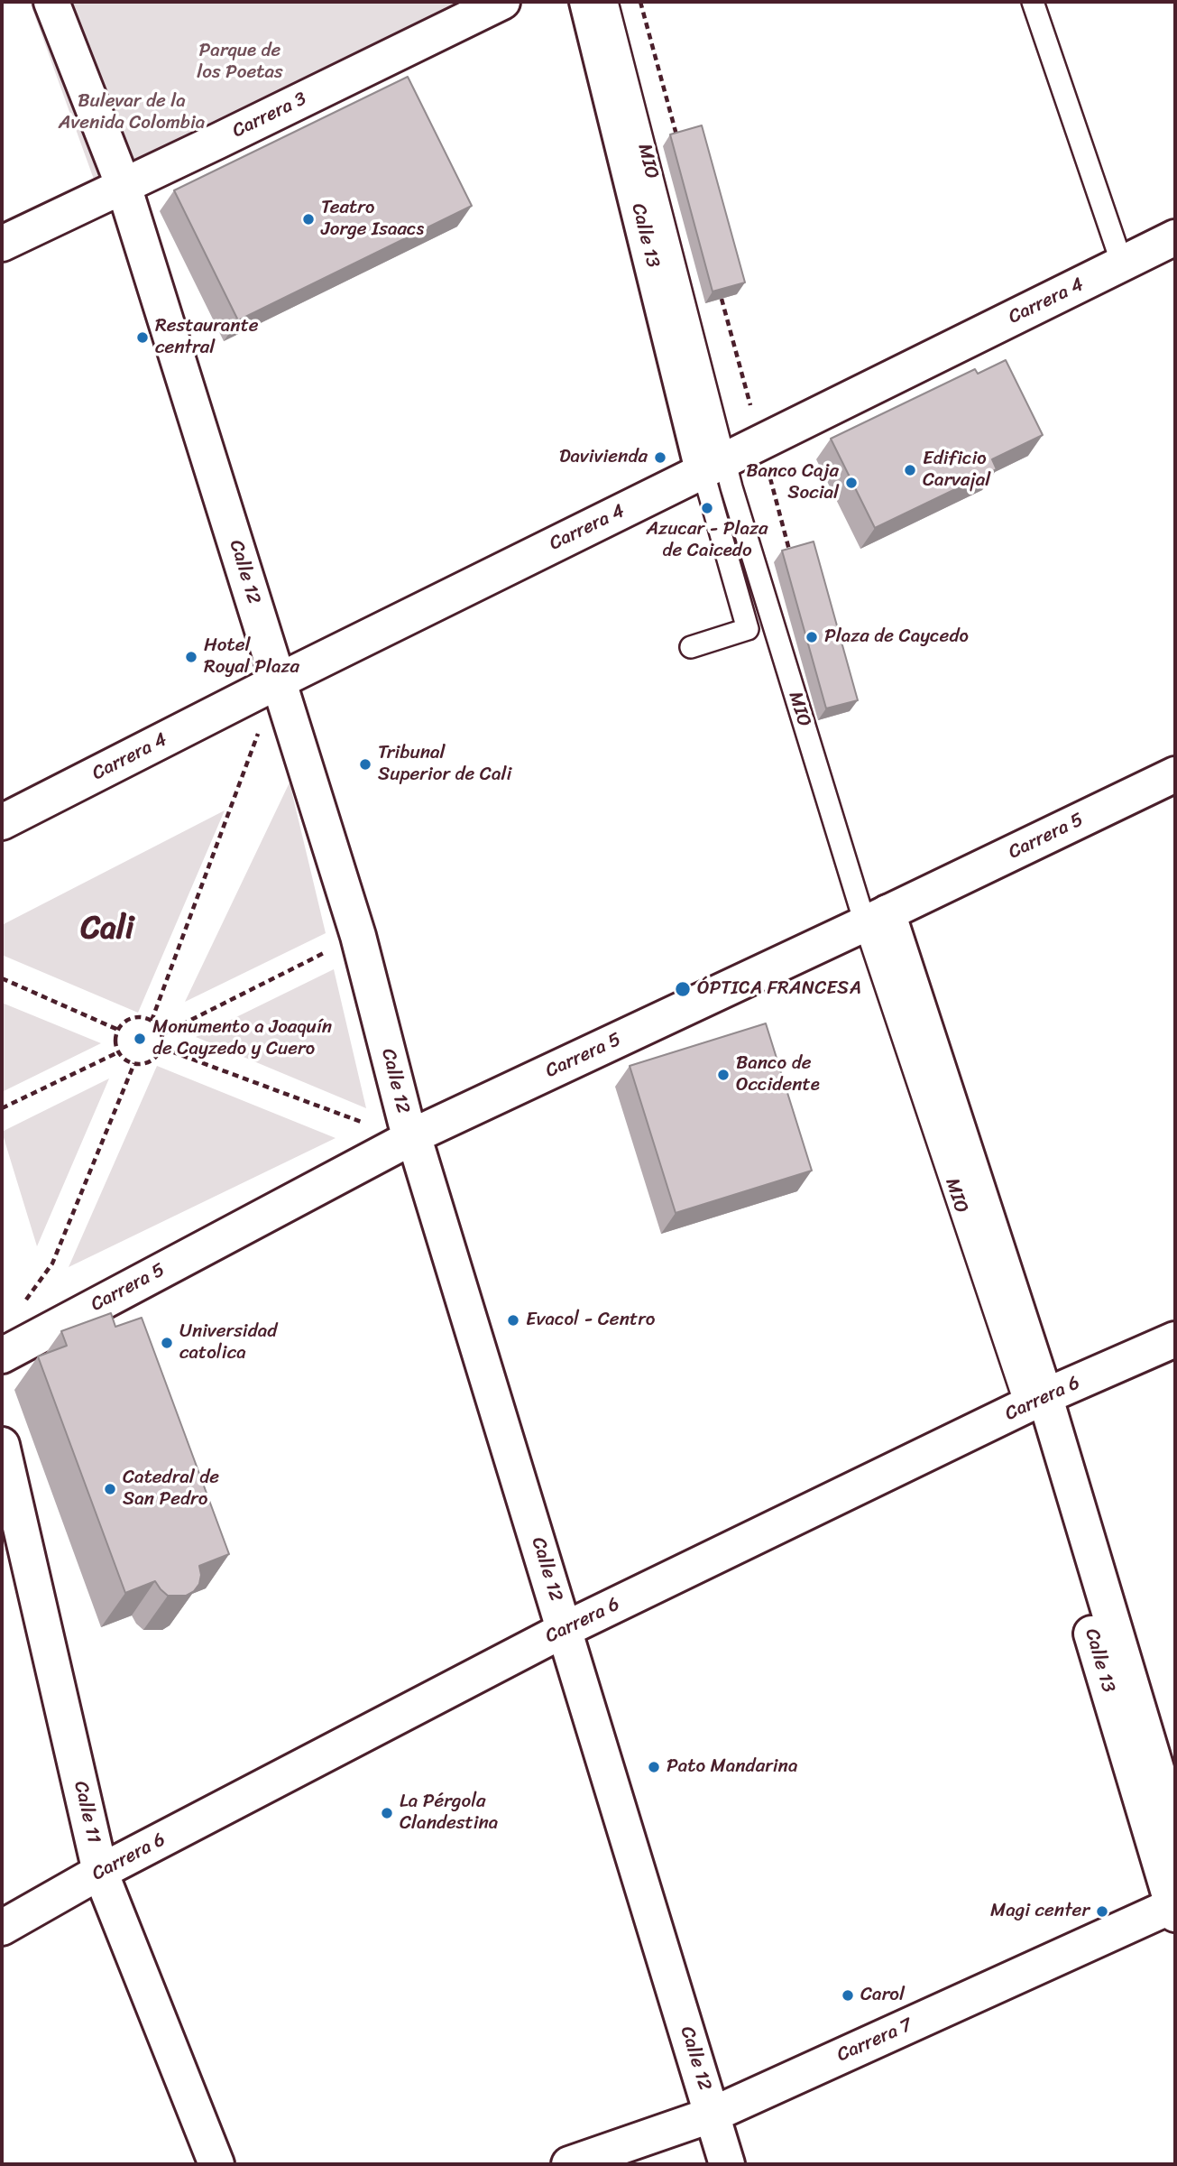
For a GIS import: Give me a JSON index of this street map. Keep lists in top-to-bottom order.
{
  "streets": {
    "street": [
      "Carrera 3",
      "Calle 13",
      "Carrera 4",
      "Calle 12",
      "Carrera 5",
      "Carrera 6",
      "Calle 11",
      "Carrera 7"
    ],
    "lane": ["MIO"]
  },
  "crossings": [
    ["Carrera 3", "Calle 12"],
    ["MIO", "Calle 13"],
    ["MIO", "Carrera 4"],
    ["MIO", "Carrera 5"],
    ["Calle 13", "Carrera 4"],
    ["Calle 13", "Carrera 6"],
    ["Calle 13", "Carrera 7"],
    ["Carrera 4", "Calle 12"],
    ["Calle 12", "Carrera 5"],
    ["Calle 12", "Carrera 6"],
    ["Calle 12", "Carrera 7"],
    ["Carrera 6", "Calle 11"]
  ],
  "districts": ["Cali"],
  "parks": ["Parque de los Poetas", "Bulevar de la Avenida Colombia"],
  "places": [
    "Teatro Jorge Isaacs",
    "Restaurante central",
    "Davivienda",
    "Edificio Carvajal",
    "Banco Caja Social",
    "Azucar - Plaza de Caicedo",
    "Plaza de Caycedo",
    "Hotel Royal Plaza",
    "Tribunal Superior de Cali",
    "ÓPTICA FRANCESA",
    "Monumento a Joaquín de Cayzedo y Cuero",
    "Banco de Occidente",
    "Evacol - Centro",
    "Universidad catolica",
    "Catedral de San Pedro",
    "Pato Mandarina",
    "La Pérgola Clandestina",
    "Magi center",
    "Carol"
  ]
}
